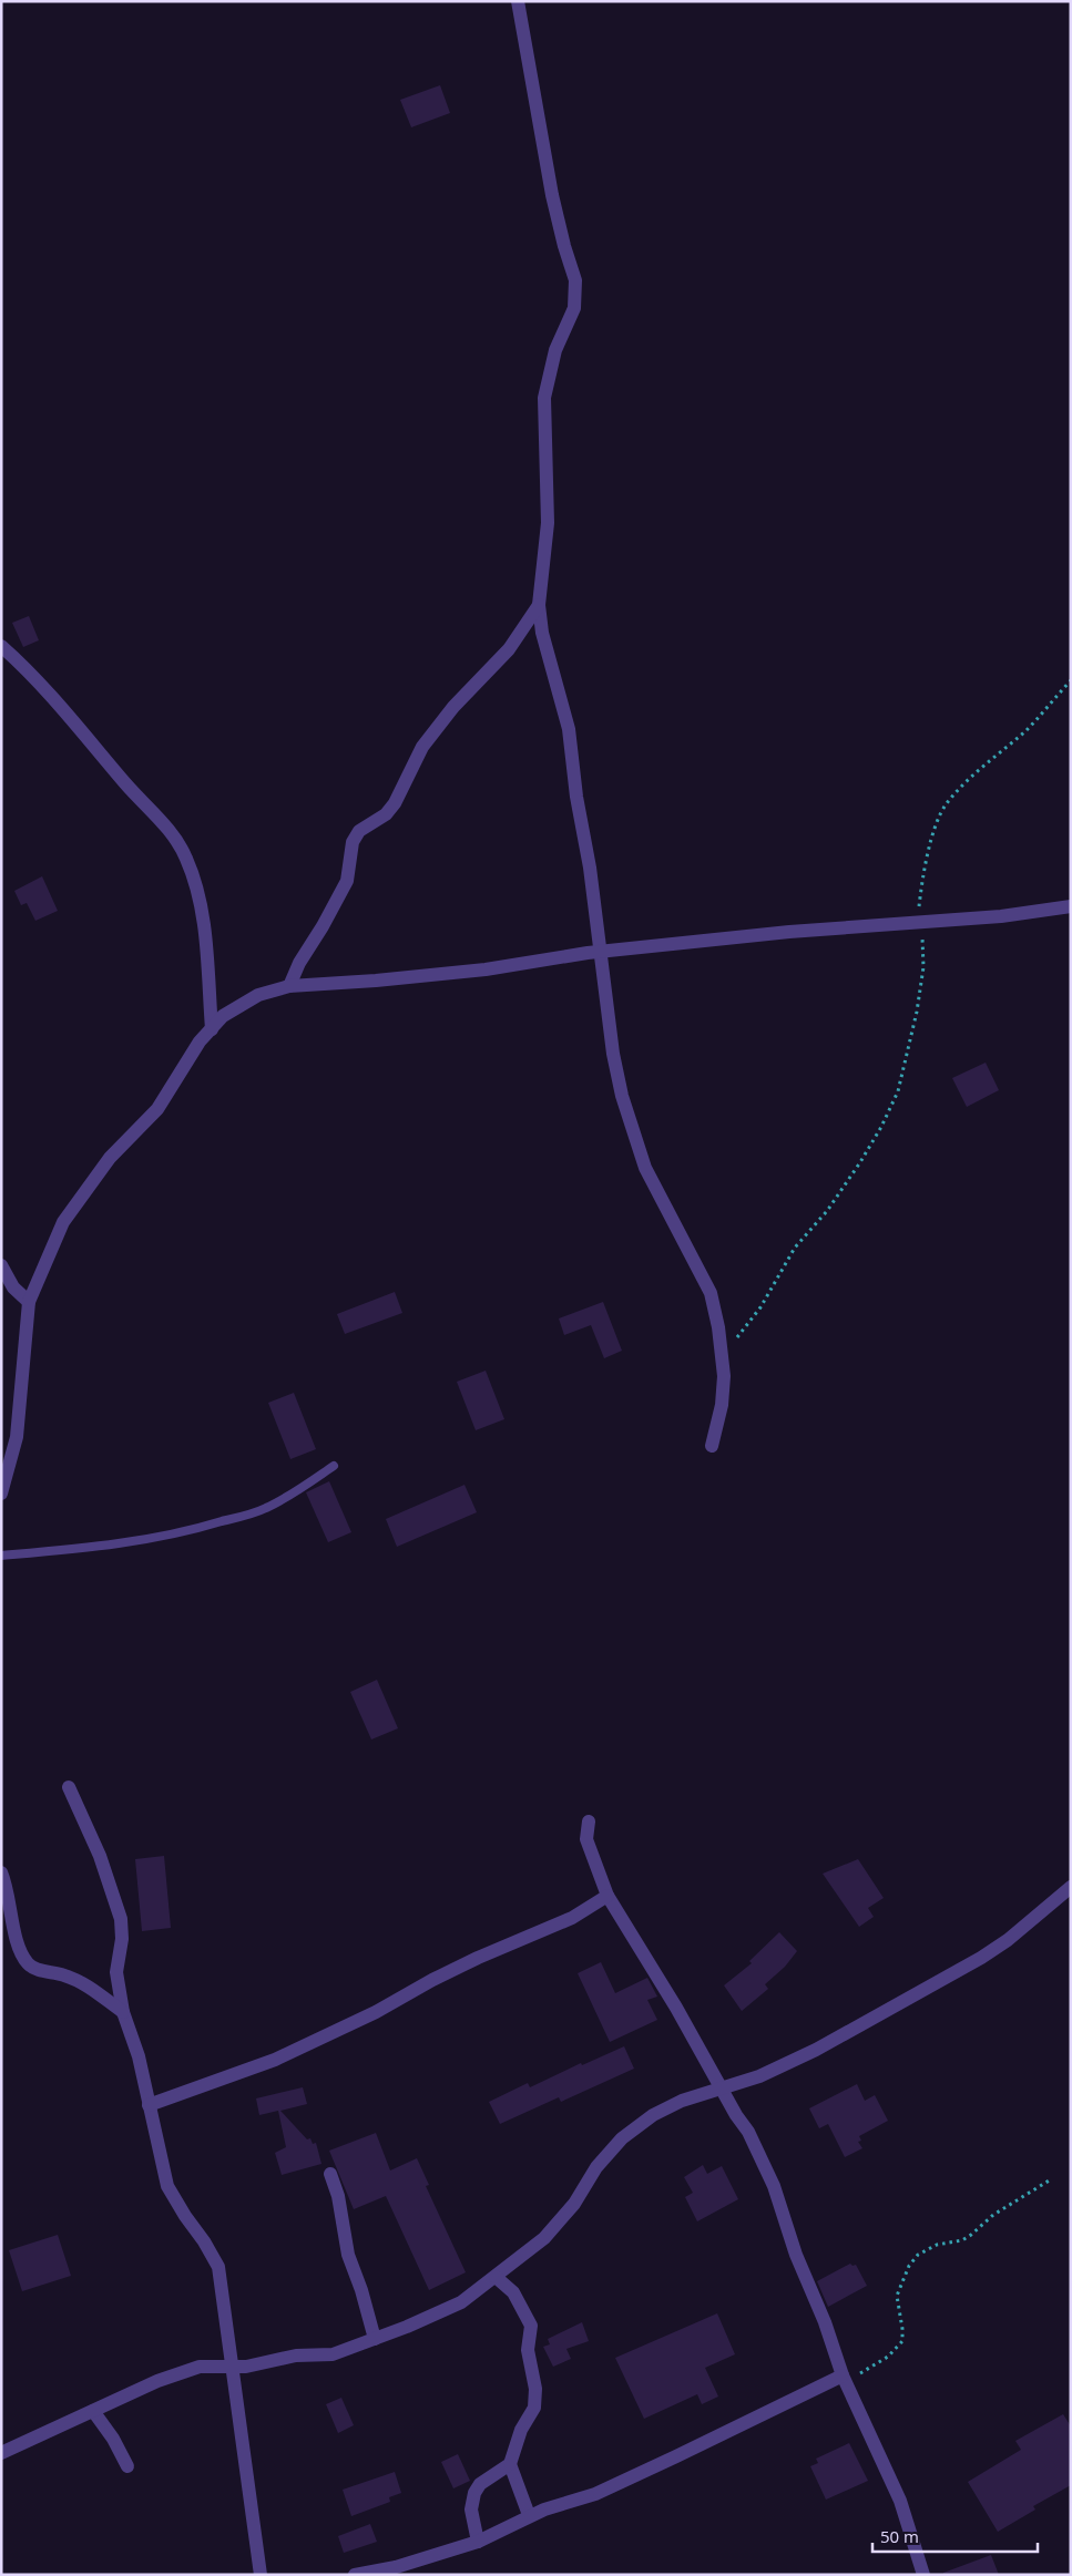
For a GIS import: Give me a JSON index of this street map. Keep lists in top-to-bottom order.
{
  "scale_bar": "50 m"
}
